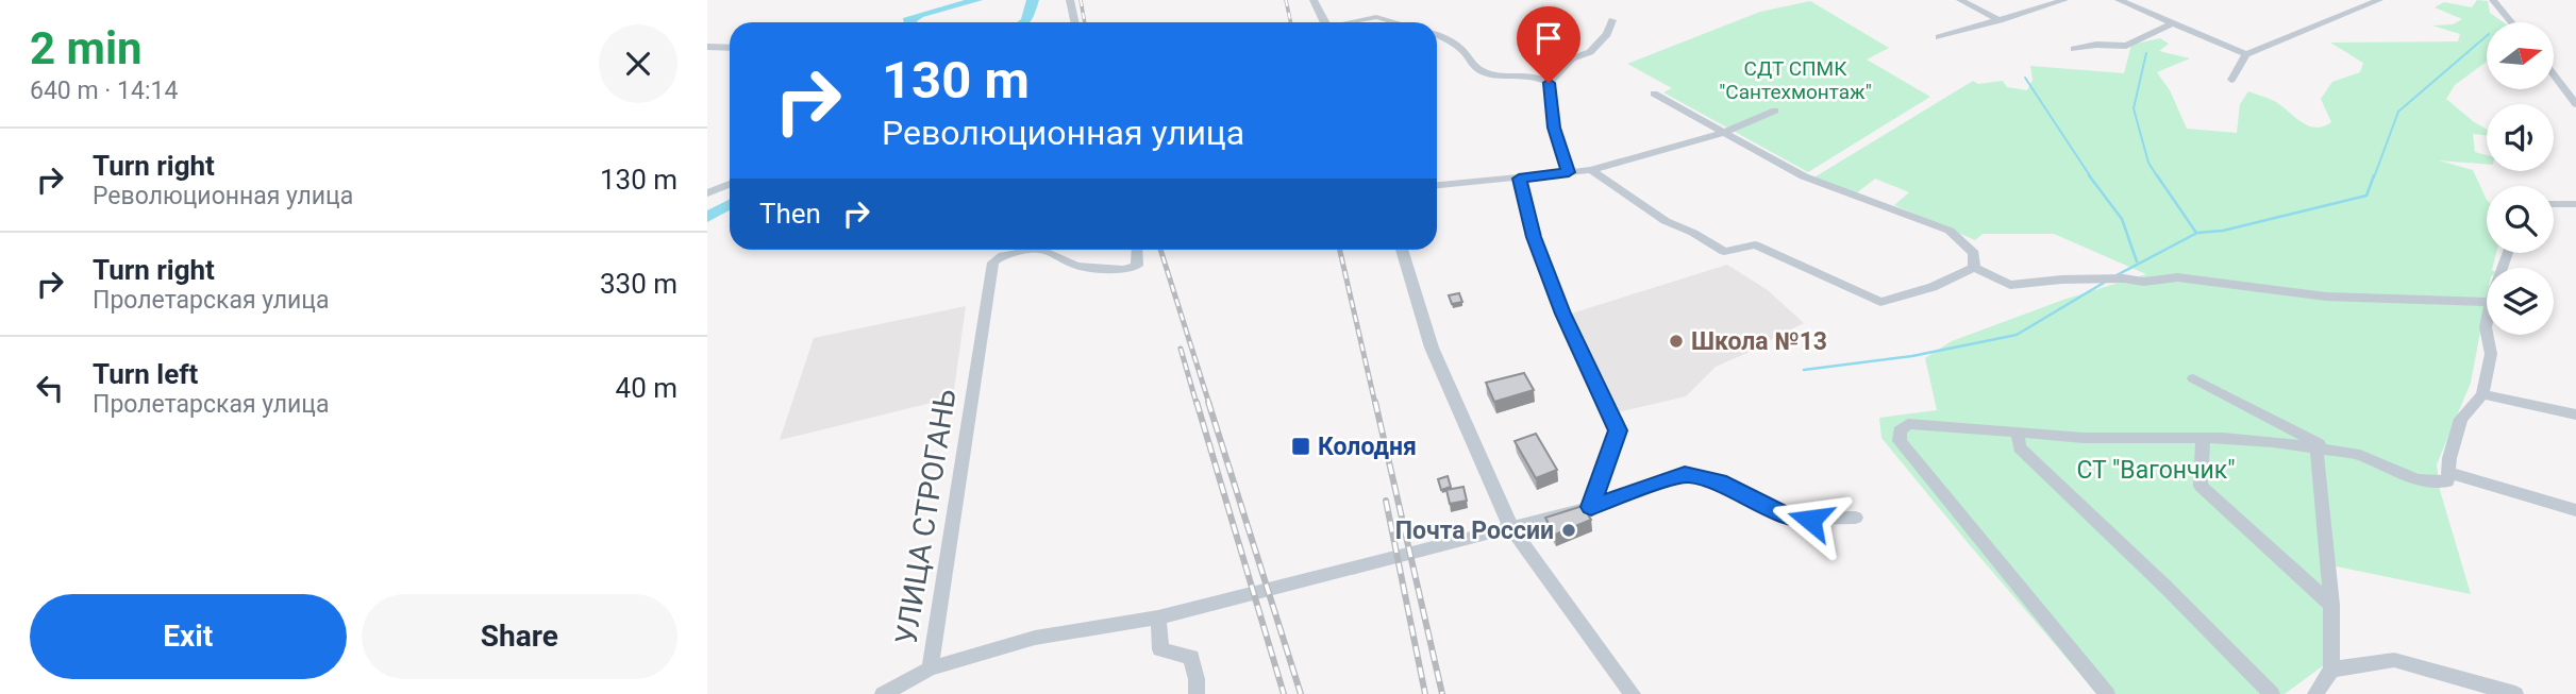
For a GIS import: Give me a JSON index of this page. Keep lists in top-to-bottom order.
{
  "streets": {
    "street": ["УЛИЦА СТРОГАНЬ"]
  },
  "parks": ["СДТ СПМК \"Сантехмонтаж\"", "СТ \"Вагончик\""],
  "places": {
    "other": ["Школа №13", "Почта России"],
    "transit": ["Колодня"]
  },
  "north": "right",
  "page": {
    "heading": ["2 min", "640 m · 14:14"],
    "turn": ["130 m", "Революционная улица"],
    "list": [
      {
        "name": "Turn right",
        "note": "Революционная улица",
        "value": "130 m"
      },
      {
        "name": "Turn right",
        "note": "Пролетарская улица",
        "value": "330 m"
      },
      {
        "name": "Turn left",
        "note": "Пролетарская улица",
        "value": "40 m"
      }
    ],
    "then": "Then",
    "buttons": ["Exit", "Share"]
  }
}
